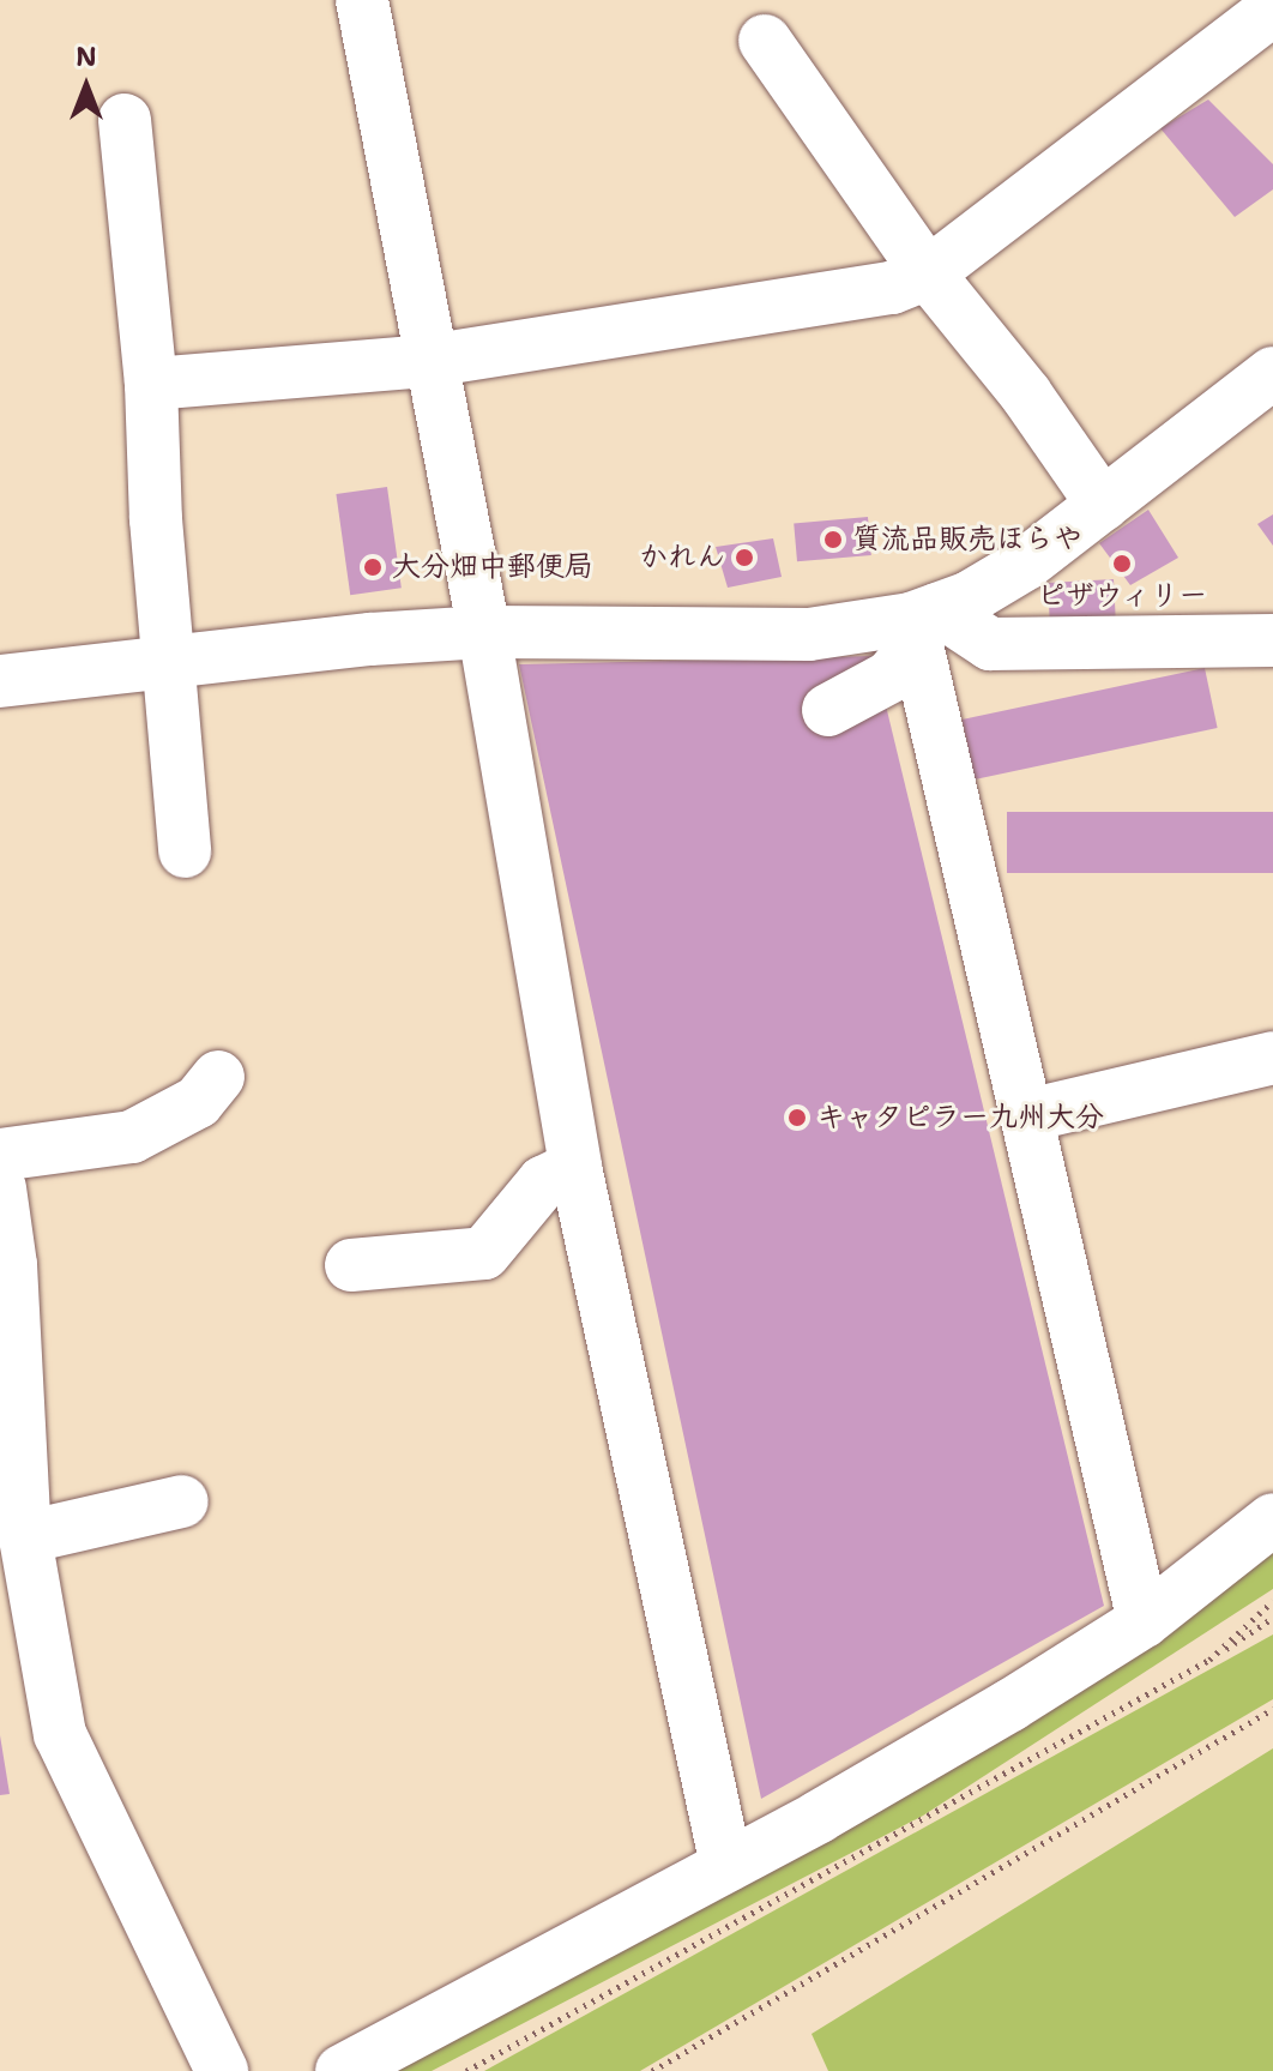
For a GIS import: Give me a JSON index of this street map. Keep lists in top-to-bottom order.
{
  "places": [
    "質流品販売ほらや",
    "かれん",
    "ピザウィリー",
    "大分畑中郵便局",
    "キャタピラー九州大分"
  ],
  "north": "top"
}
